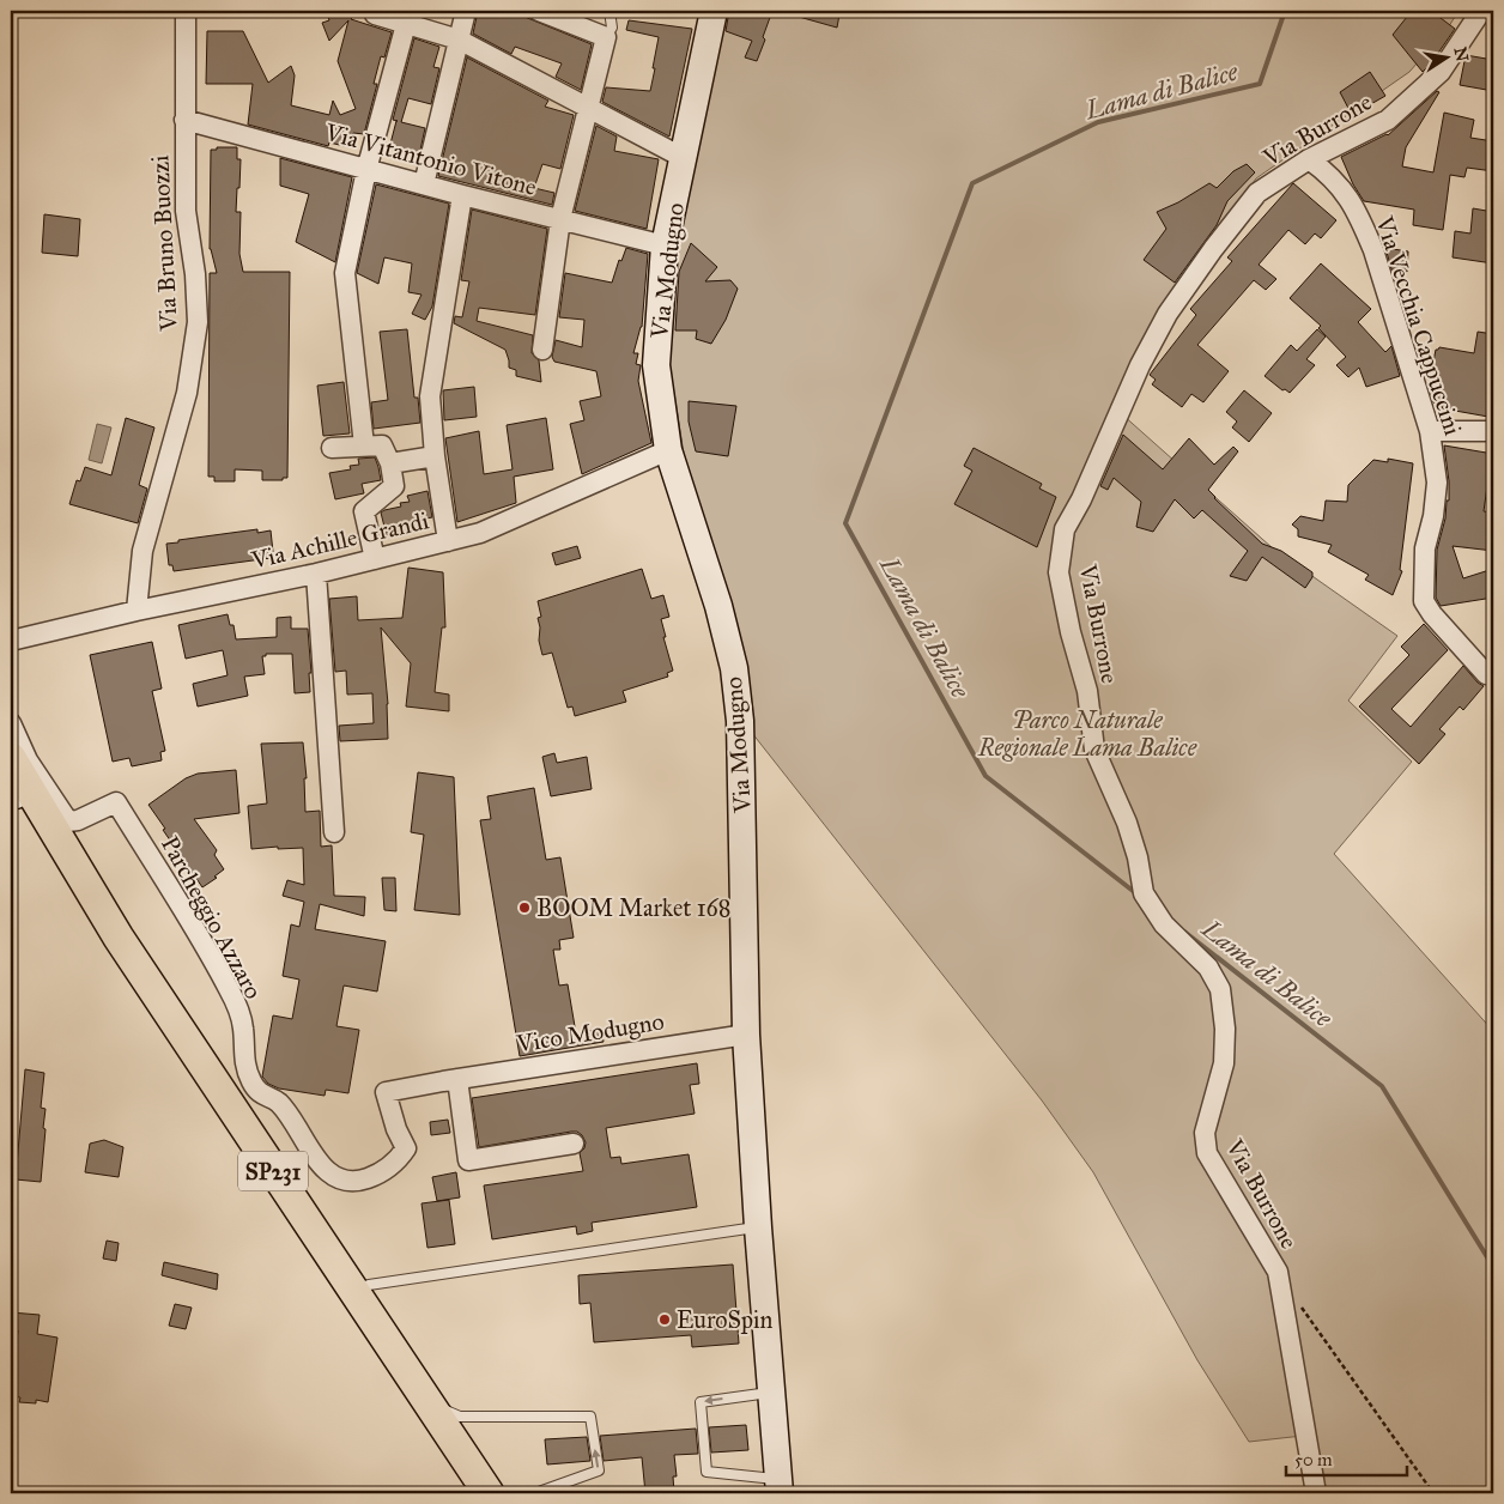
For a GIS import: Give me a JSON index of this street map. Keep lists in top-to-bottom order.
{
  "streets": {
    "main road": ["SP231"],
    "street": [
      "Via Burrone",
      "Via Vitantonio Vitone",
      "Via Bruno Buozzi",
      "Via Modugno",
      "Via Vecchia Cappuccini",
      "Via Achille Grandi",
      "Parcheggio Azzaro",
      "Vico Modugno"
    ]
  },
  "crossings": [
    ["Via Burrone", "Via Vecchia Cappuccini"],
    ["Via Vitantonio Vitone", "Via Bruno Buozzi"],
    ["Via Vitantonio Vitone", "Via Modugno"],
    ["Via Bruno Buozzi", "Via Achille Grandi"],
    ["Via Modugno", "Via Achille Grandi"],
    ["Via Modugno", "Vico Modugno"],
    ["Parcheggio Azzaro", "Vico Modugno"],
    ["Parcheggio Azzaro", "SP231"]
  ],
  "water": ["Lama di Balice"],
  "parks": ["Parco Naturale Regionale Lama Balice"],
  "places": ["BOOM Market 168", "EuroSpin"],
  "scale_bar": "50 m",
  "north": "right"
}
